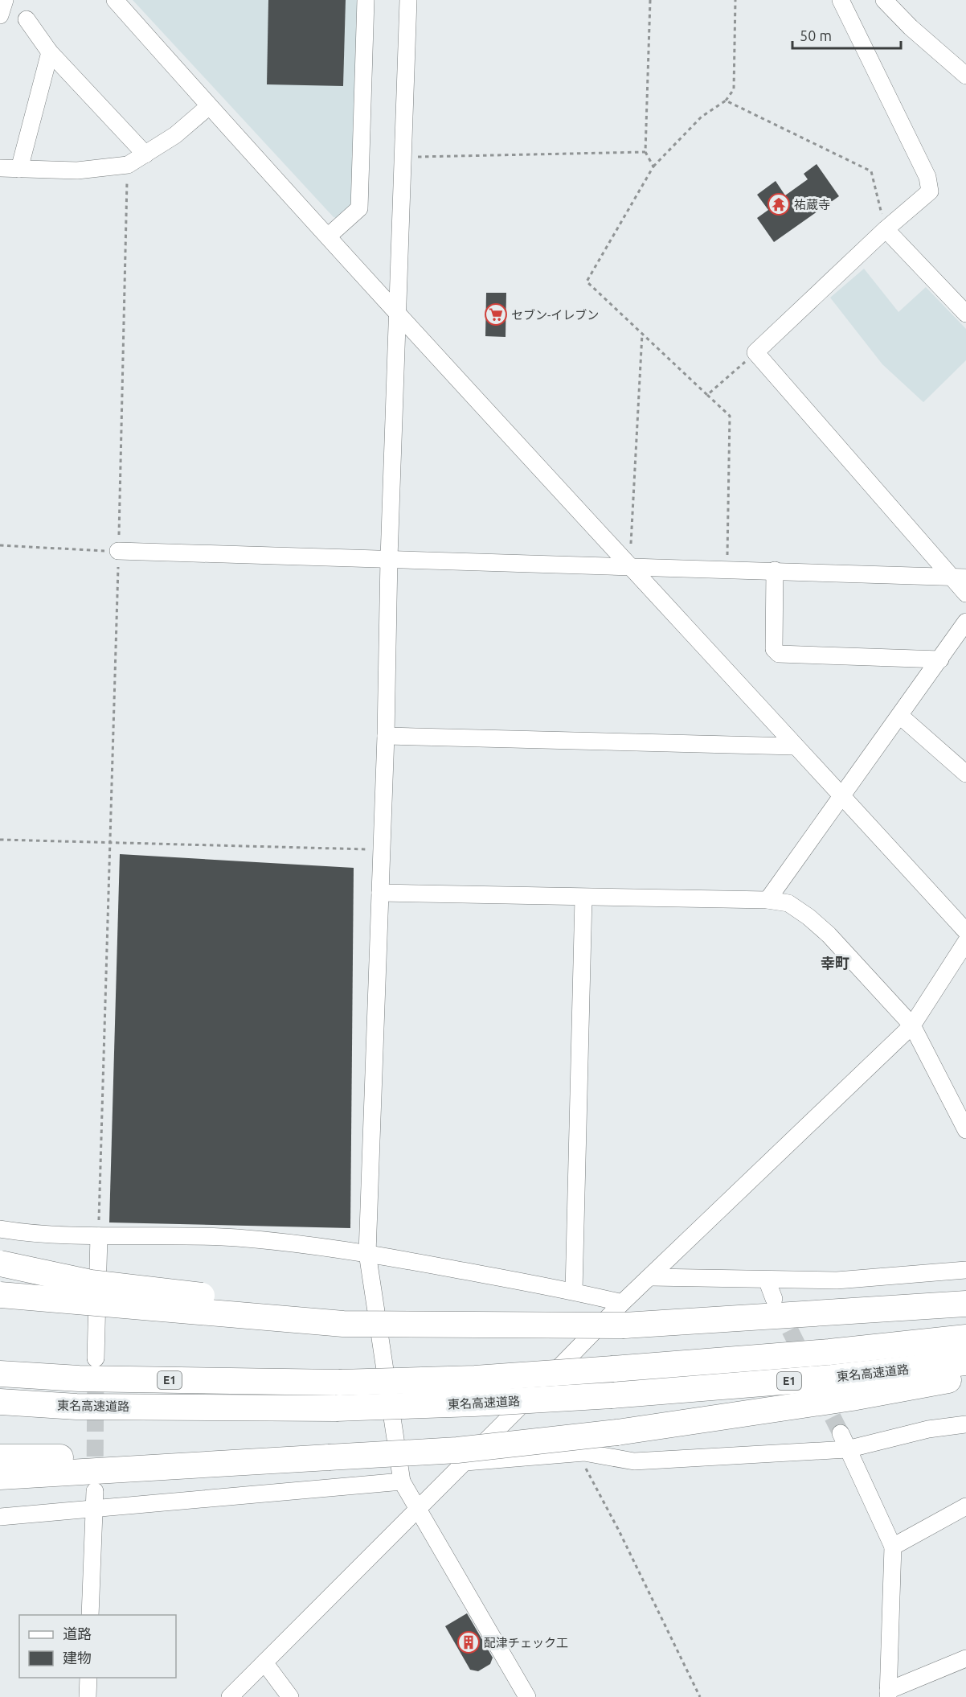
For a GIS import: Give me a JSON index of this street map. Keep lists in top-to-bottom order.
{
  "streets": {
    "highway": ["東名高速道路", "E1"]
  },
  "districts": ["幸町"],
  "places": {
    "temple": ["祐蔵寺"],
    "supermarket": ["セブン-イレブン"],
    "building": ["配津チェック工"]
  },
  "legend": ["道路", "建物"],
  "scale_bar": "50 m"
}
